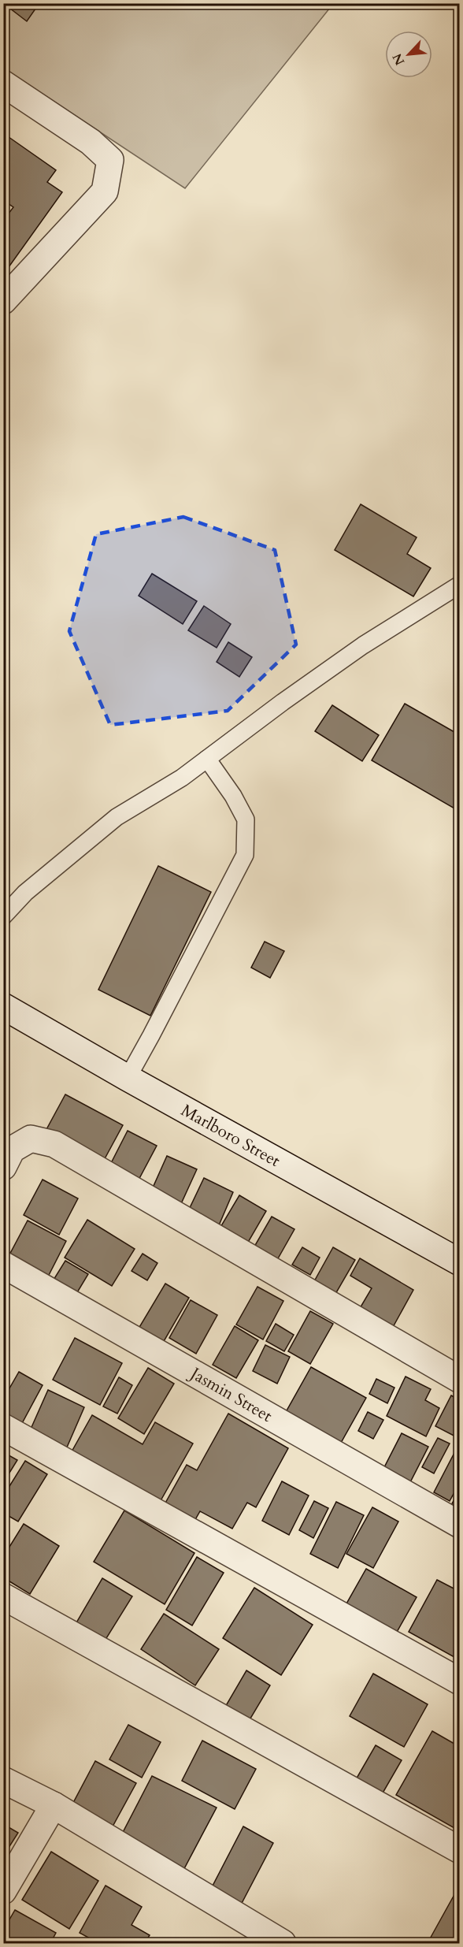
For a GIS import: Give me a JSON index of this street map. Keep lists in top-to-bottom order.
{
  "streets": {
    "street": ["Marlboro Street", "Jasmin Street"]
  },
  "north": "bottom left"
}
